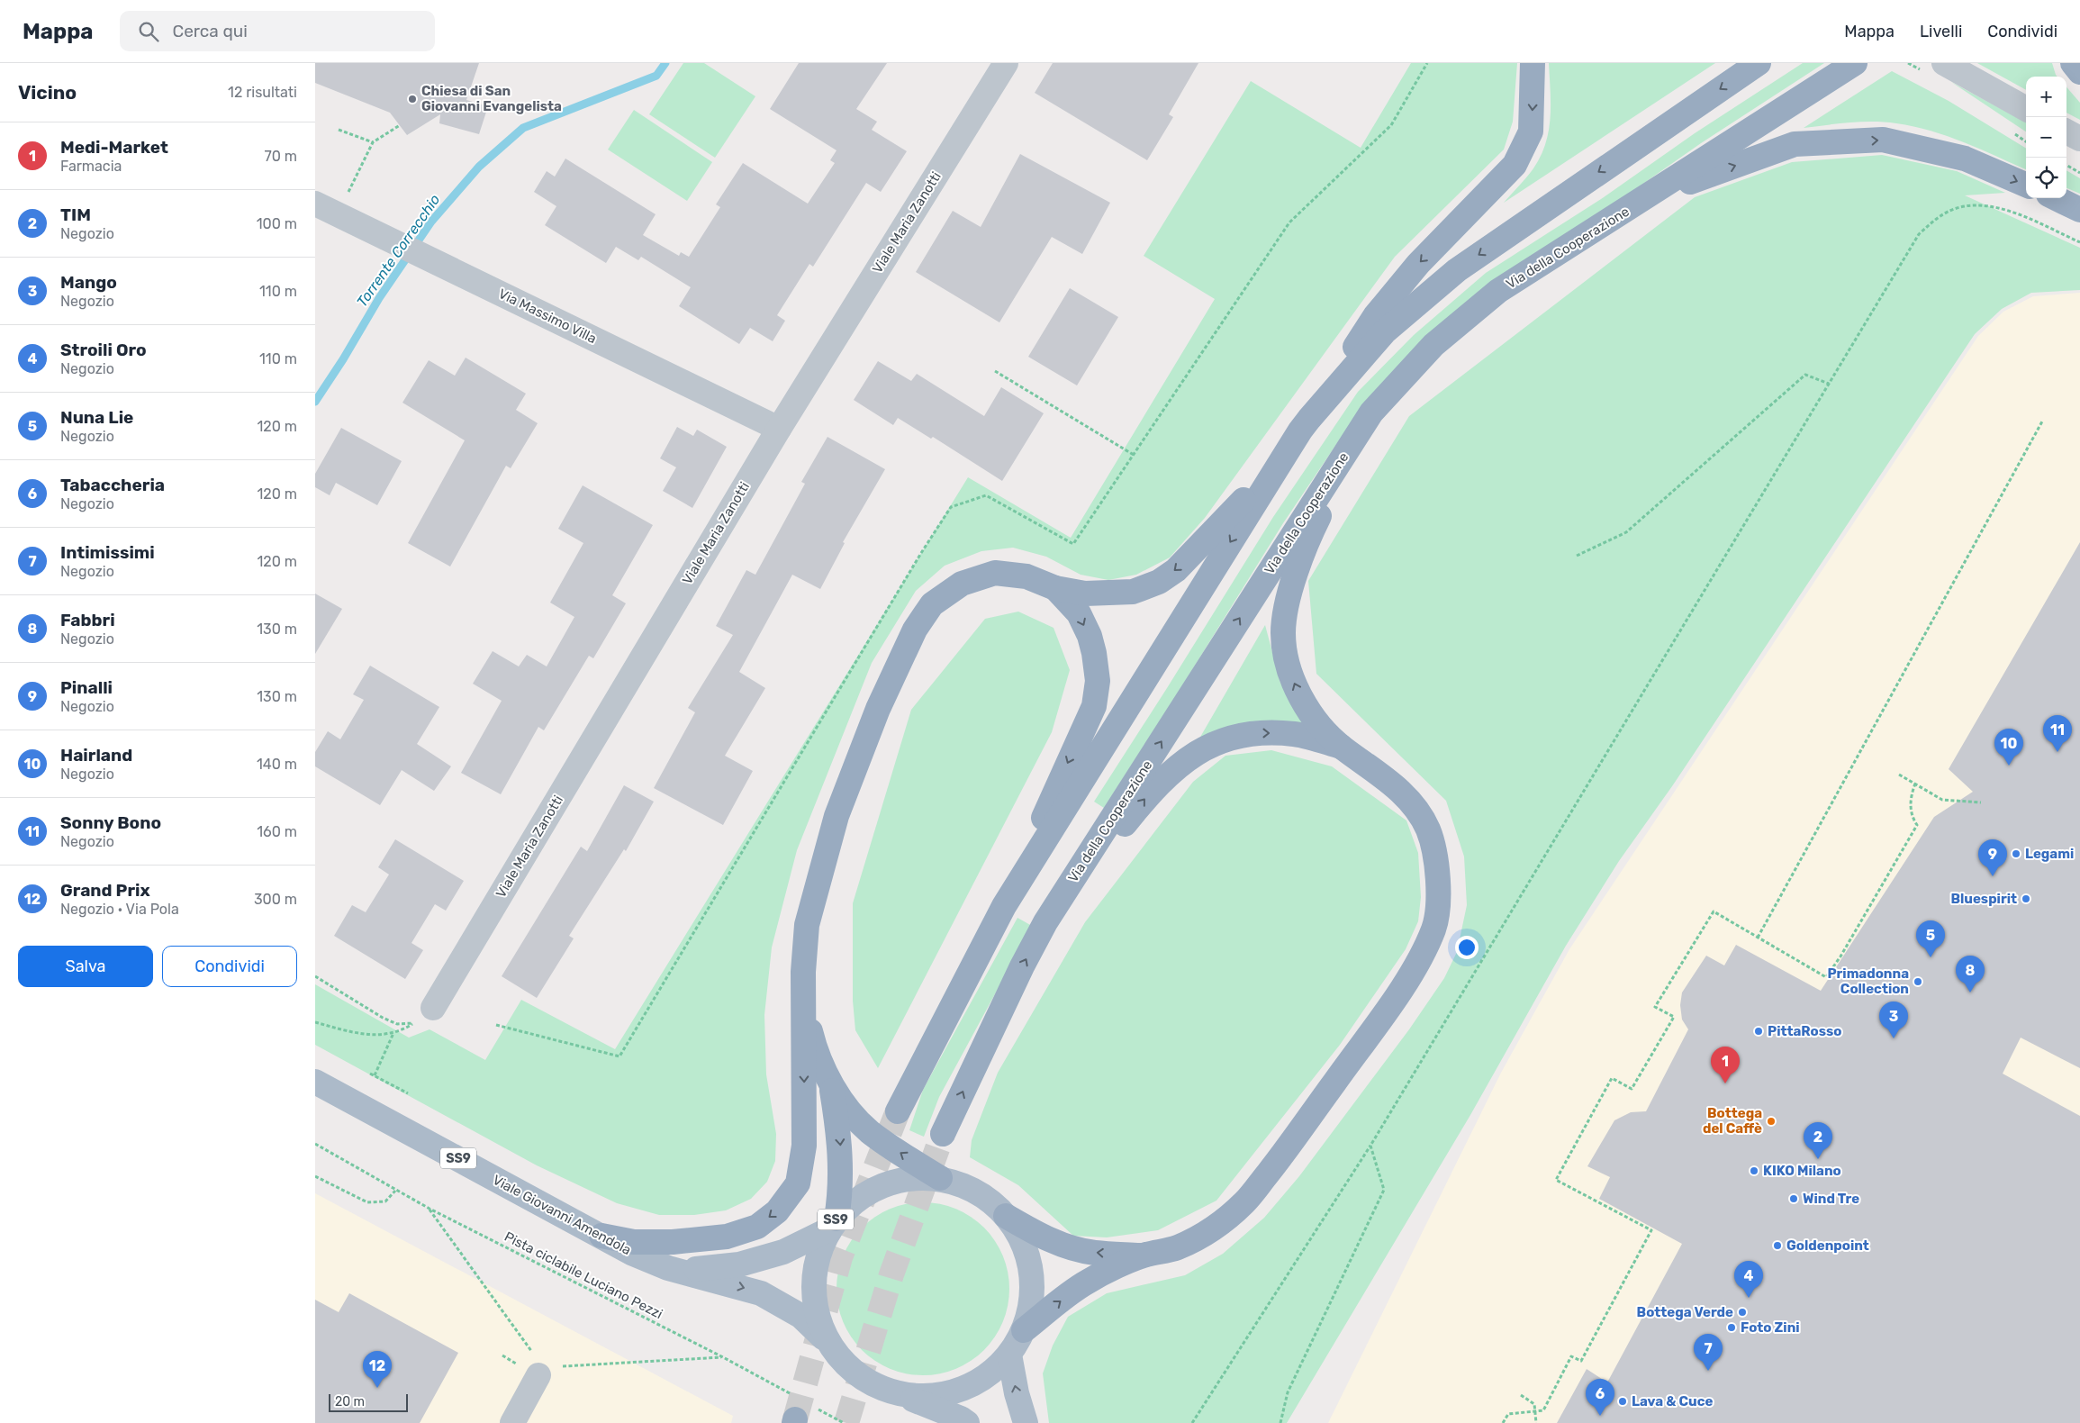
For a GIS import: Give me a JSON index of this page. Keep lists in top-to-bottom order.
{
  "streets": {
    "highway": ["Via della Cooperazione"],
    "main road": ["SS9", "Viale Giovanni Amendola"],
    "street": ["Viale Maria Zanotti", "Via Massimo Villa"],
    "path": ["Pista ciclabile Luciano Pezzi"]
  },
  "crossings": [
    ["Viale Maria Zanotti", "Via Massimo Villa"],
    ["SS9", "Viale Giovanni Amendola"]
  ],
  "water": ["Torrente Correcchio"],
  "places": [
    "Chiesa di San Giovanni Evangelista",
    "Legami",
    "Bluespirit",
    "Primadonna Collection",
    "PittaRosso",
    "Bottega del Caffè",
    "KIKO Milano",
    "Wind Tre",
    "Goldenpoint",
    "Bottega Verde",
    "Foto Zini",
    "Lava & Cuce"
  ],
  "scale_bar": "20 m",
  "page": {
    "header": "Mappa",
    "search": "Cerca qui",
    "nav": ["Mappa", "Livelli", "Condividi"],
    "heading": ["Vicino", "12 risultati"],
    "map_buttons": ["+", "−"],
    "list": [
      {
        "mark": "1",
        "name": "Medi-Market",
        "note": "Farmacia",
        "value": "70 m"
      },
      {
        "mark": "2",
        "name": "TIM",
        "note": "Negozio",
        "value": "100 m"
      },
      {
        "mark": "3",
        "name": "Mango",
        "note": "Negozio",
        "value": "110 m"
      },
      {
        "mark": "4",
        "name": "Stroili Oro",
        "note": "Negozio",
        "value": "110 m"
      },
      {
        "mark": "5",
        "name": "Nuna Lie",
        "note": "Negozio",
        "value": "120 m"
      },
      {
        "mark": "6",
        "name": "Tabaccheria",
        "note": "Negozio",
        "value": "120 m"
      },
      {
        "mark": "7",
        "name": "Intimissimi",
        "note": "Negozio",
        "value": "120 m"
      },
      {
        "mark": "8",
        "name": "Fabbri",
        "note": "Negozio",
        "value": "130 m"
      },
      {
        "mark": "9",
        "name": "Pinalli",
        "note": "Negozio",
        "value": "130 m"
      },
      {
        "mark": "10",
        "name": "Hairland",
        "note": "Negozio",
        "value": "140 m"
      },
      {
        "mark": "11",
        "name": "Sonny Bono",
        "note": "Negozio",
        "value": "160 m"
      },
      {
        "mark": "12",
        "name": "Grand Prix",
        "note": "Negozio · Via Pola",
        "value": "300 m"
      }
    ],
    "pins": [
      "11",
      "10",
      "9",
      "5",
      "8",
      "3",
      "1",
      "2",
      "4",
      "7",
      "12",
      "6"
    ],
    "buttons": ["Salva", "Condividi"],
    "scale": "20 m"
  }
}
